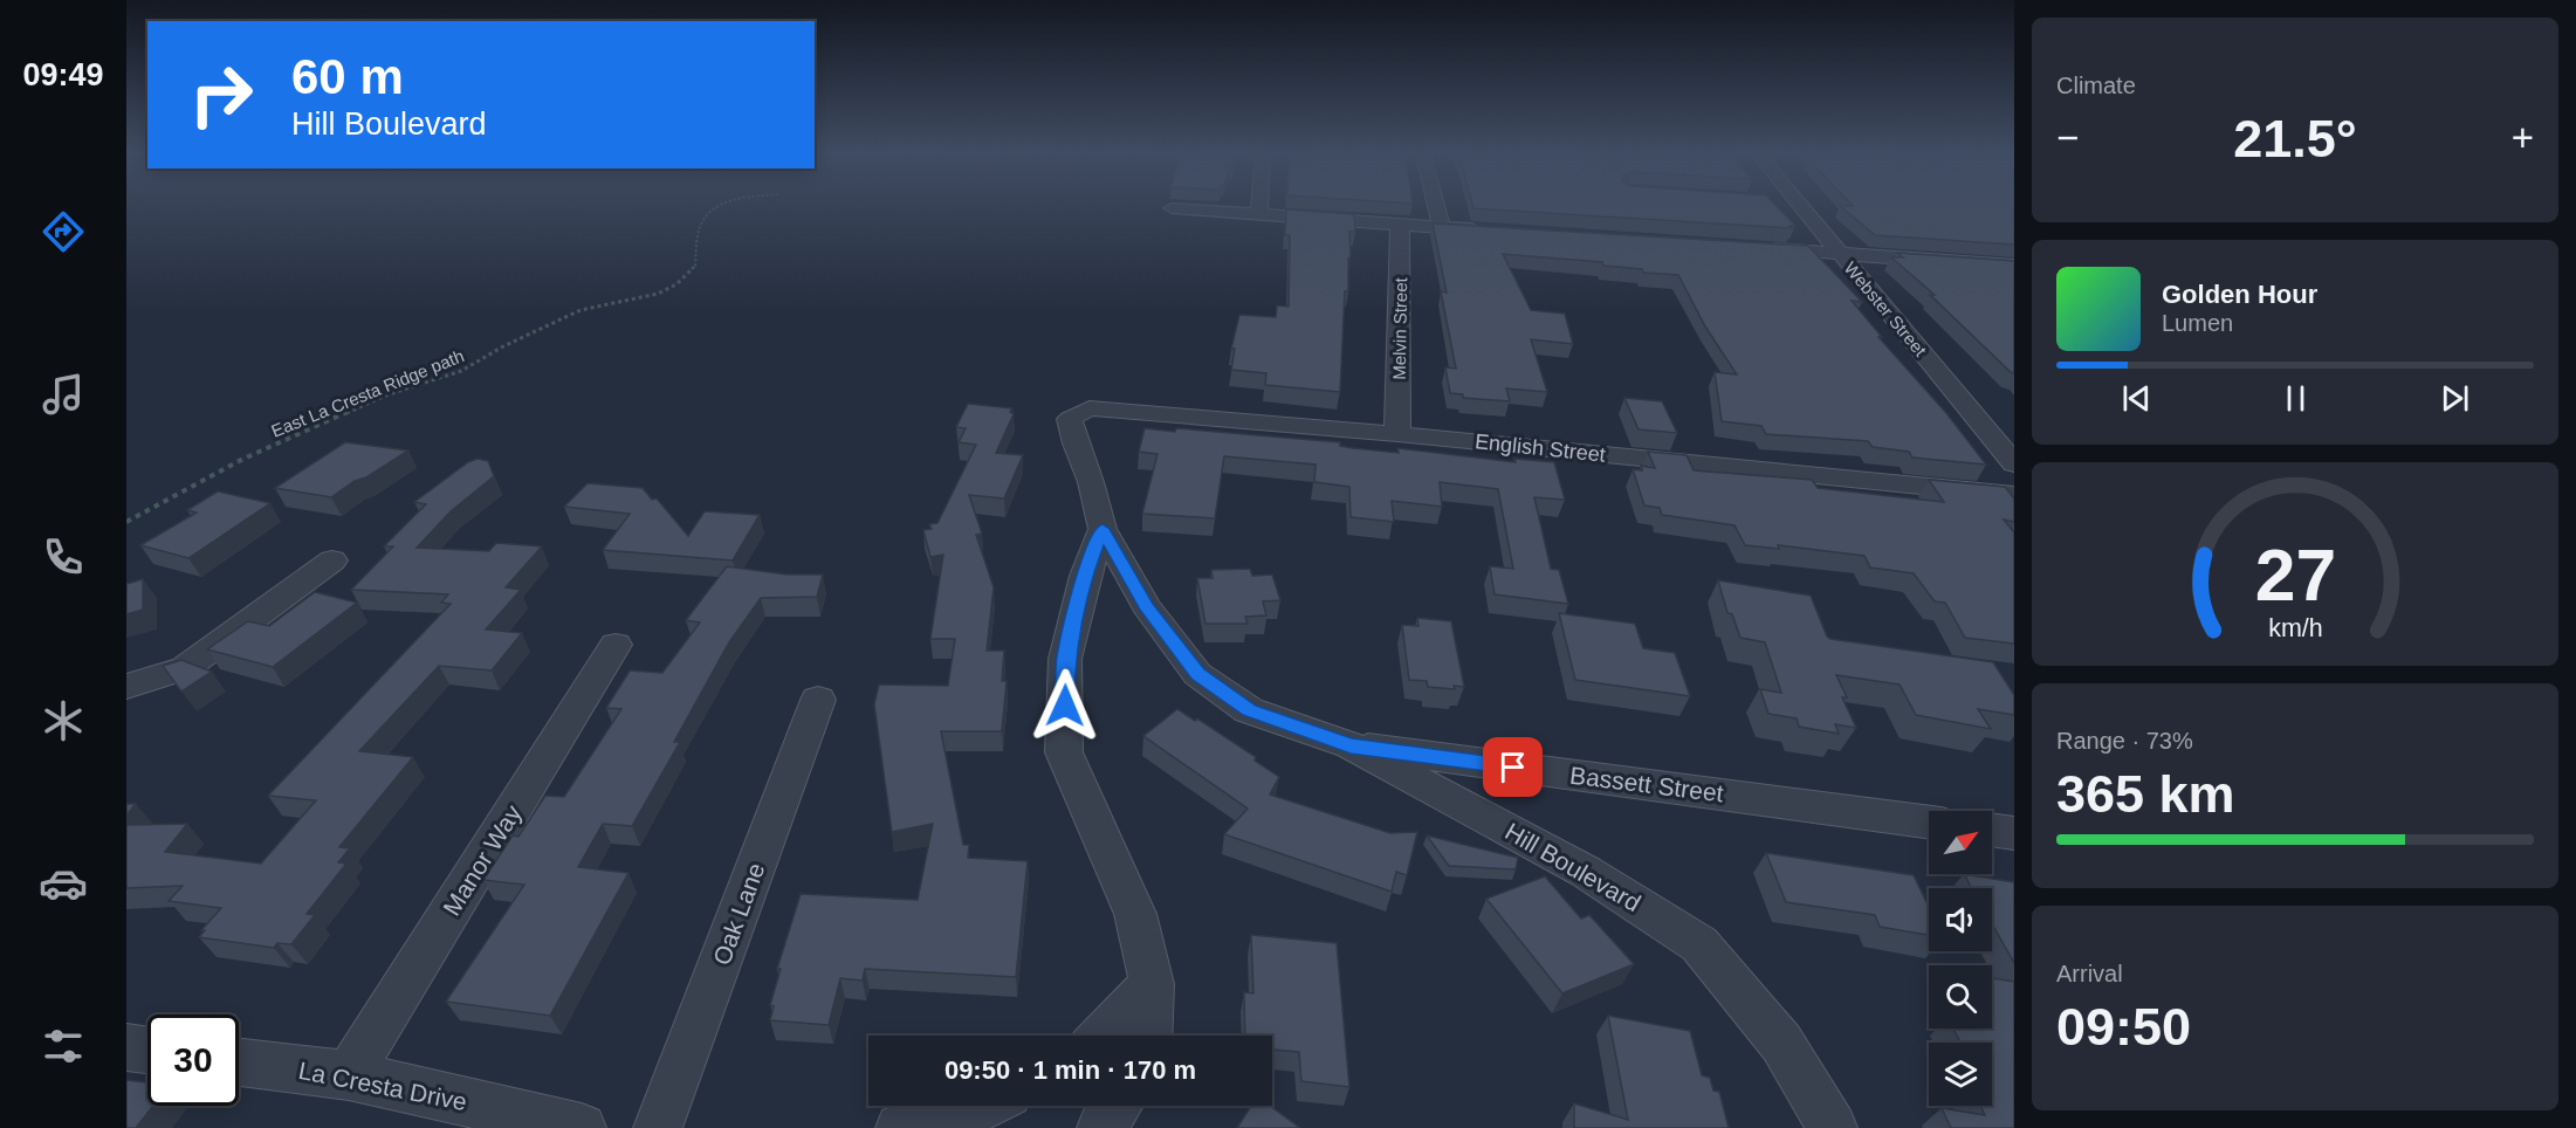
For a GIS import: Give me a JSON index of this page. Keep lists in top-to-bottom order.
{
  "streets": {
    "street": [
      "Webster Street",
      "Melvin Street",
      "English Street",
      "Bassett Street",
      "Manor Way",
      "Hill Boulevard",
      "Oak Lane",
      "La Cresta Drive"
    ],
    "path": ["East La Cresta Ridge path"]
  },
  "crossings": [
    ["Melvin Street", "English Street"],
    ["English Street", "Hill Boulevard"],
    ["Bassett Street", "Hill Boulevard"],
    ["Manor Way", "La Cresta Drive"]
  ],
  "north": "top right",
  "page": {
    "tabs": "09:49",
    "tile": [
      "Climate",
      ["Range · 73%", "365 km"],
      ["Arrival", "09:50"]
    ],
    "turn": ["60 m", "Hill Boulevard"],
    "heat": ["−", "21.5°", "+"],
    "song": ["Golden Hour", "Lumen"],
    "limit": "30",
    "trip": "09:50 · 1 min · 170 m",
    "gauge": ["27", "km/h"]
  }
}
